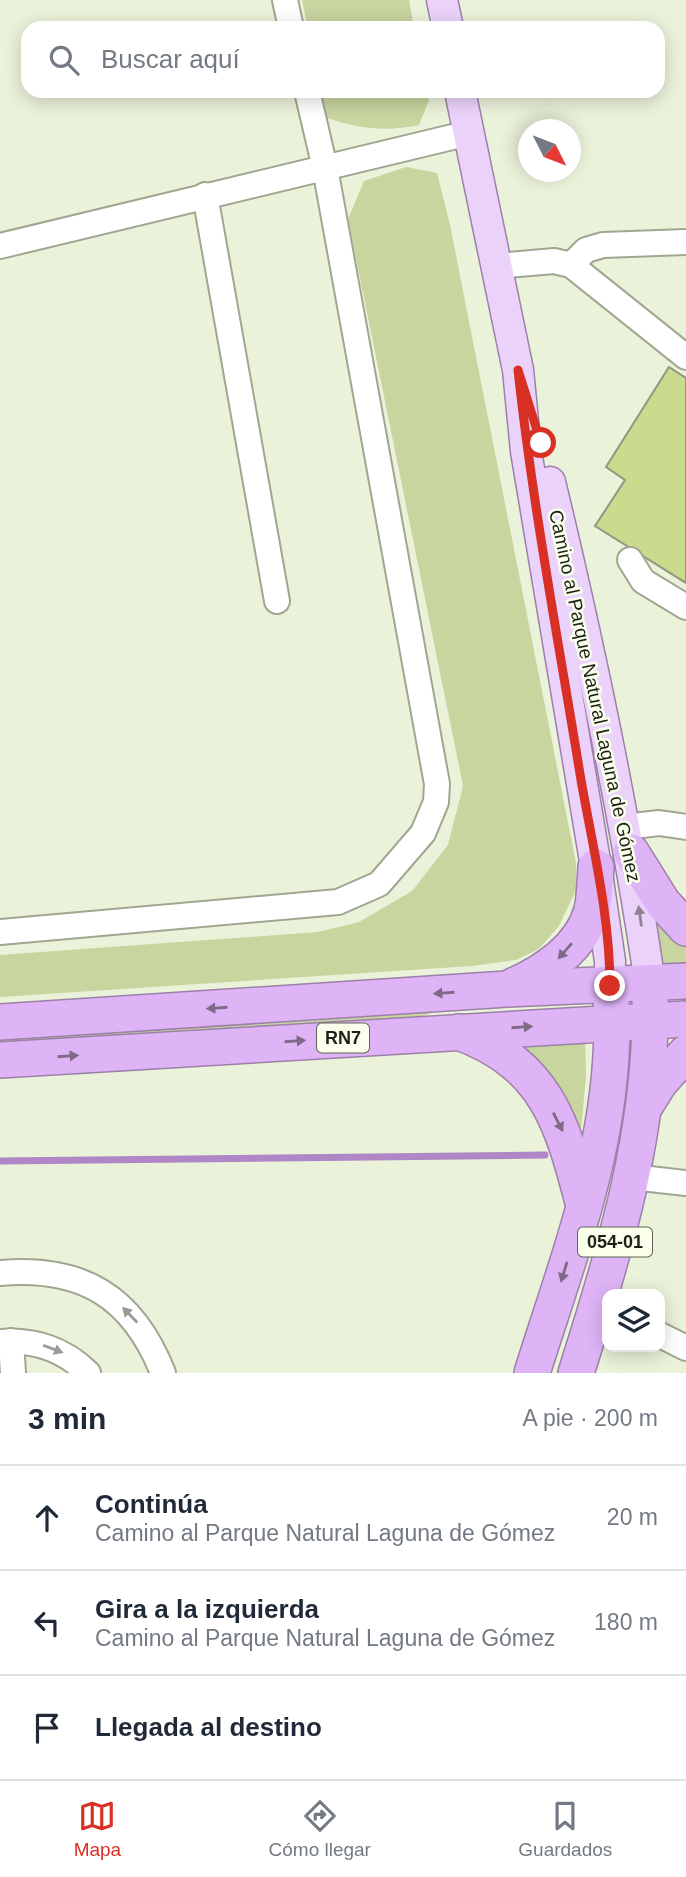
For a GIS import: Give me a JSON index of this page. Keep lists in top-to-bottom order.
{
  "streets": {
    "highway": ["RN7", "054-01"],
    "main road": ["Camino al Parque Natural Laguna de Gómez"]
  },
  "crossings": [
    ["Camino al Parque Natural Laguna de Gómez", "RN7"],
    ["Camino al Parque Natural Laguna de Gómez", "054-01"],
    ["RN7", "054-01"]
  ],
  "north": "bottom right",
  "page": {
    "search": "Buscar aquí",
    "heading": ["3 min", "A pie · 200 m"],
    "list": [
      ["Continúa", "Camino al Parque Natural Laguna de Gómez", "20 m"],
      ["Gira a la izquierda", "Camino al Parque Natural Laguna de Gómez", "180 m"],
      "Llegada al destino"
    ],
    "nav": ["Mapa", "Cómo llegar", "Guardados"]
  }
}
